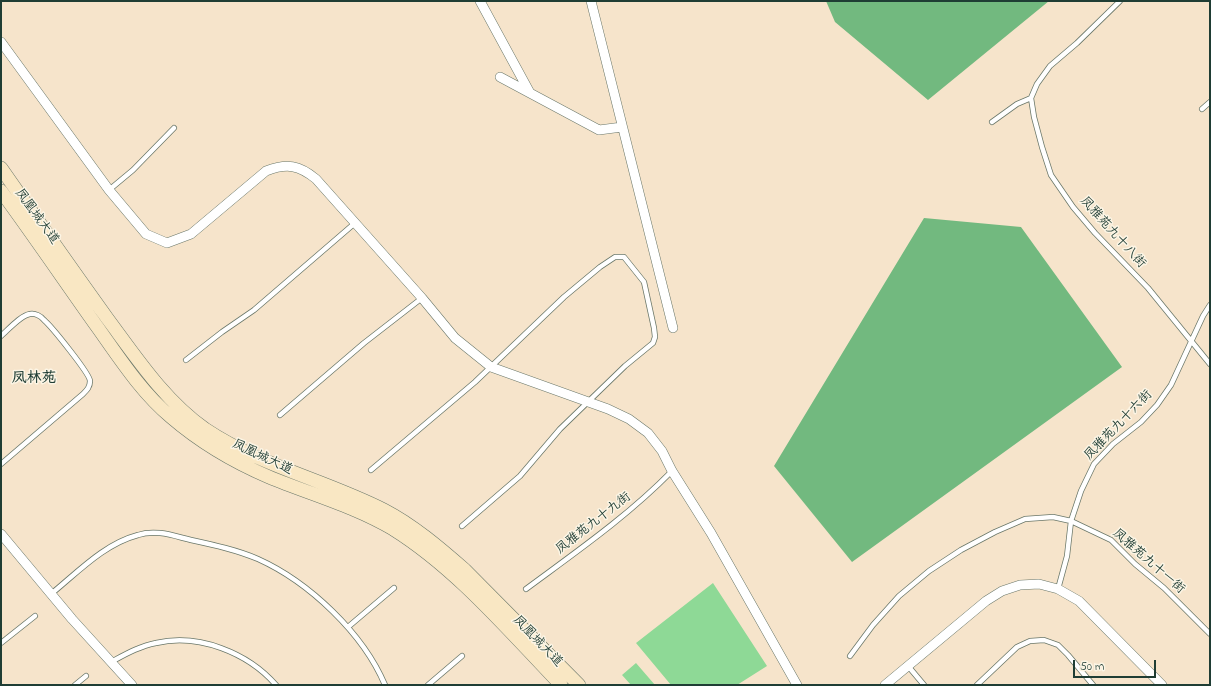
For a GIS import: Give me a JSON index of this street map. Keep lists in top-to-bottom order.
{
  "streets": {
    "main road": ["凤凰城大道"],
    "lane": [
      "凤雅苑九十八街",
      "凤雅苑九十六街",
      "凤雅苑九十九街",
      "凤雅苑九十一街"
    ]
  },
  "crossings": [
    ["凤雅苑九十八街", "凤雅苑九十六街"],
    ["凤雅苑九十六街", "凤雅苑九十一街"]
  ],
  "districts": ["凤林苑"],
  "scale_bar": "50 m"
}
